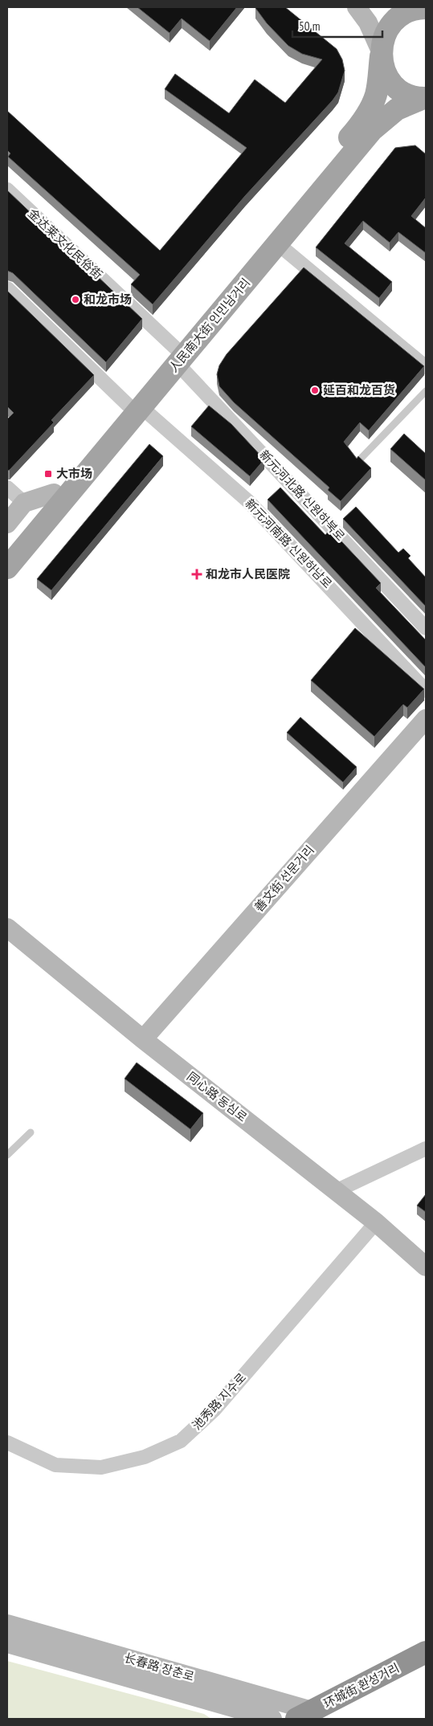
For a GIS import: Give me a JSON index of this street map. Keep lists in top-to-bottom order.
{
  "streets": {
    "highway": ["环城街 환성거리"],
    "main road": ["人民南大街 인민남거리"],
    "street": [
      "金达莱文化民俗街",
      "新元河北路 신원하북로",
      "新元河南路 신원하남로",
      "善文街 선문거리",
      "同心路 동심로",
      "池秀路 지수로",
      "长春路 장춘로"
    ]
  },
  "crossings": [
    ["金达莱文化民俗街", "人民南大街 인민남거리"],
    ["金达莱文化民俗街", "新元河北路 신원하북로"],
    ["人民南大街 인민남거리", "新元河北路 신원하북로"],
    ["人民南大街 인민남거리", "新元河南路 신원하남로"],
    ["善文街 선문거리", "同心路 동심로"],
    ["同心路 동심로", "池秀路 지수로"],
    ["长春路 장춘로", "环城街 환성거리"]
  ],
  "places": {
    "other": ["和龙市场", "延百和龙百货"],
    "transit": ["大市场"],
    "health": ["和龙市人民医院"]
  },
  "scale_bar": "50 m"
}
